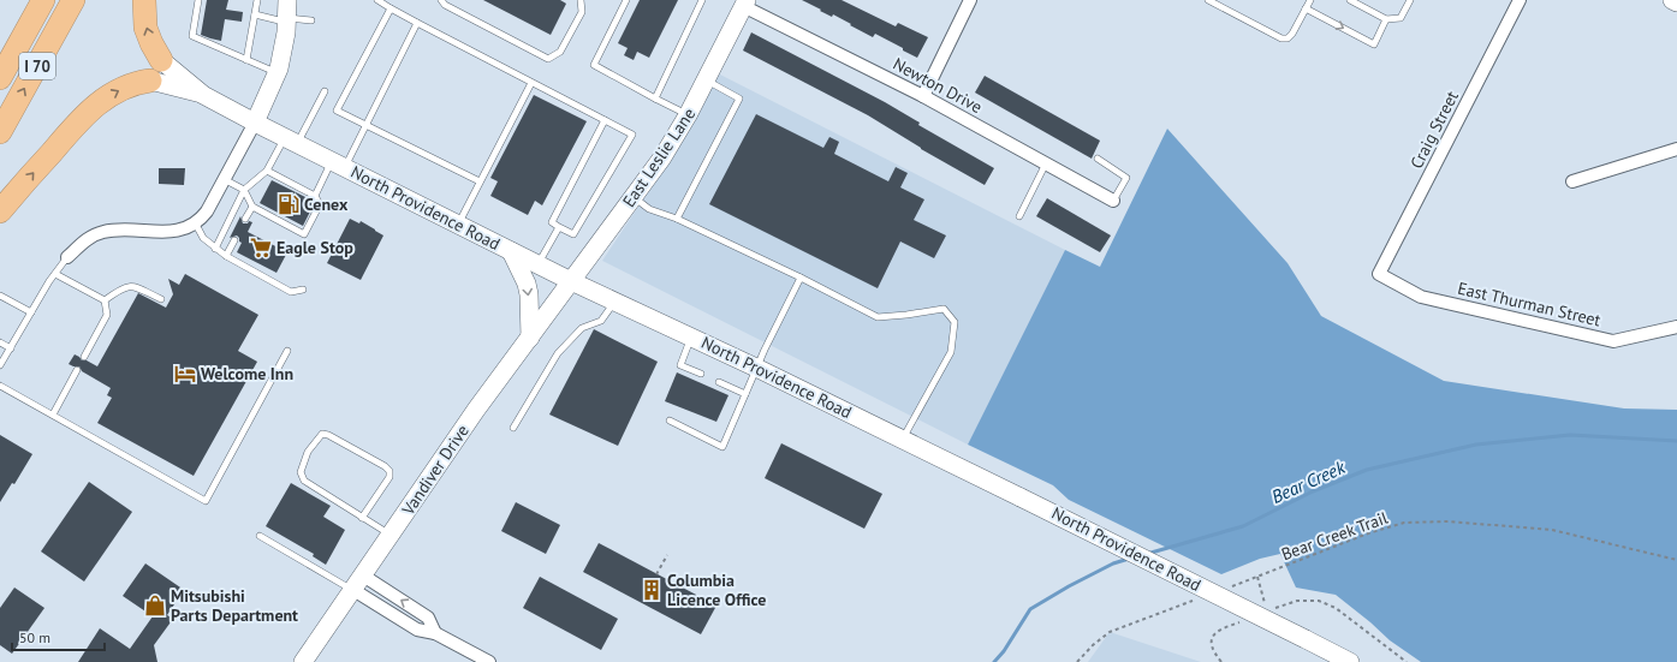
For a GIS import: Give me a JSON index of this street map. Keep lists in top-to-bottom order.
{
  "streets": {
    "highway": ["I 70"],
    "street": [
      "Newton Drive",
      "Craig Street",
      "East Leslie Lane",
      "North Providence Road",
      "East Thurman Street",
      "Vandiver Drive"
    ],
    "path": ["Bear Creek Trail"]
  },
  "crossings": [
    ["Newton Drive", "East Leslie Lane"],
    ["Craig Street", "East Thurman Street"],
    ["East Leslie Lane", "North Providence Road"],
    ["East Leslie Lane", "Vandiver Drive"],
    ["North Providence Road", "Vandiver Drive"]
  ],
  "water": ["Bear Creek"],
  "places": {
    "fuel station": ["Cenex"],
    "supermarket": ["Eagle Stop"],
    "hotel": ["Welcome Inn"],
    "building": ["Columbia Licence Office"],
    "shop": ["Mitsubishi Parts Department"]
  },
  "scale_bar": "50 m"
}
